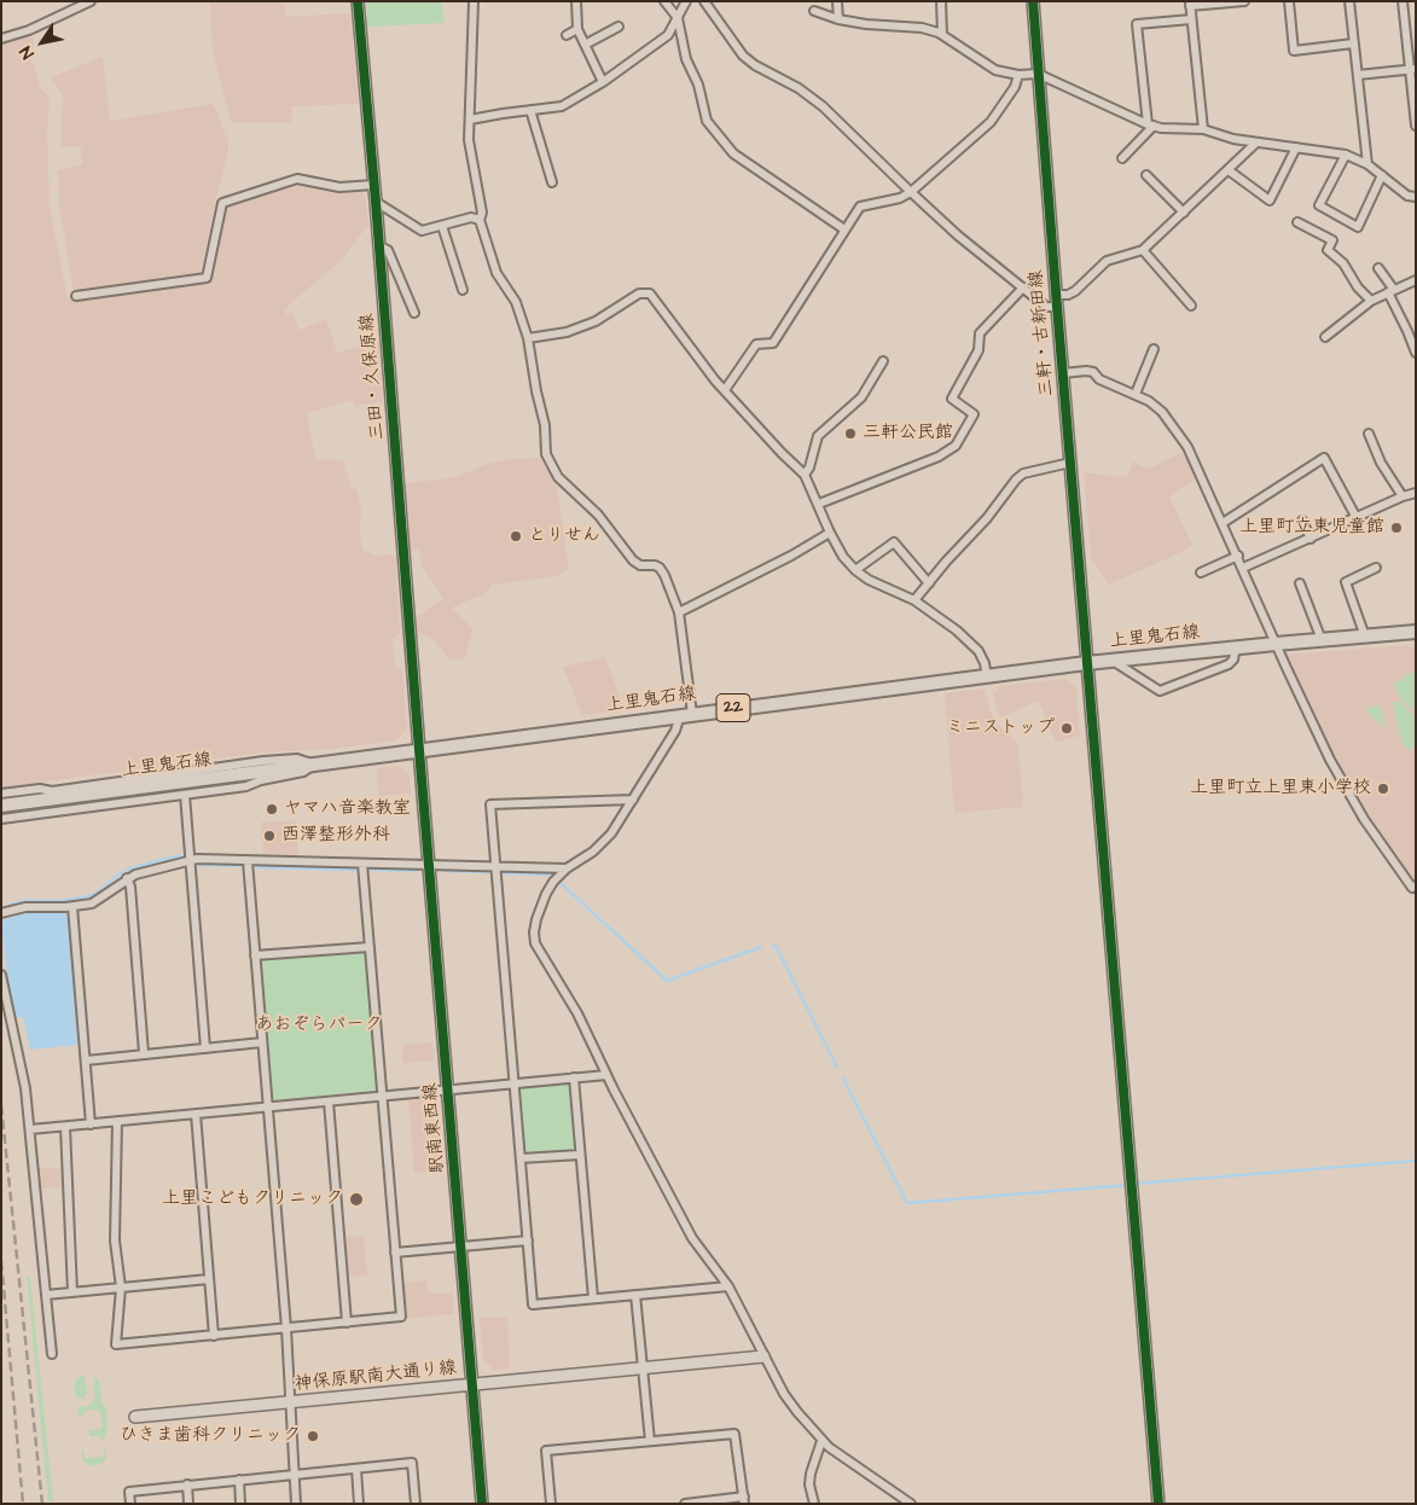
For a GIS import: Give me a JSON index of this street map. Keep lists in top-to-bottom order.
{
  "streets": {
    "main road": ["上里鬼石線", "22"],
    "street": [
      "三軒・古新田線",
      "三田・久保原線",
      "駅南東西線",
      "神保原駅南大通り線"
    ]
  },
  "crossings": [
    ["三軒・古新田線", "上里鬼石線"],
    ["三田・久保原線", "上里鬼石線"],
    ["三田・久保原線", "駅南東西線"],
    ["上里鬼石線", "駅南東西線"],
    ["駅南東西線", "神保原駅南大通り線"]
  ],
  "parks": ["あおぞらパーク"],
  "places": [
    "三軒公民館",
    "上里町立東児童館",
    "とりせん",
    "ミニストップ",
    "上里町立上里東小学校",
    "ヤマハ音楽教室",
    "西澤整形外科",
    "上里こどもクリニック",
    "ひきま歯科クリニック"
  ],
  "north": "bottom left"
}
